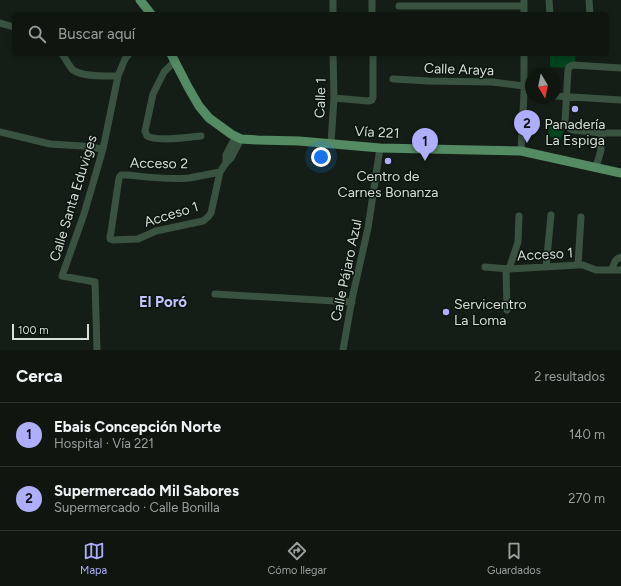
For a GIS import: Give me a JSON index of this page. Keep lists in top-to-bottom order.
{
  "streets": {
    "main road": ["Vía 221"],
    "street": [
      "Calle Araya",
      "Calle 1",
      "Acceso 2",
      "Calle Santa Eduviges",
      "Acceso 1",
      "Calle Pájaro Azul"
    ]
  },
  "crossings": [
    ["Calle 1", "Vía 221"],
    ["Vía 221", "Acceso 1"],
    ["Vía 221", "Calle Pájaro Azul"],
    ["Acceso 2", "Acceso 1"]
  ],
  "districts": ["El Poró"],
  "places": ["Panadería La Espiga", "Centro de Carnes Bonanza", "Servicentro La Loma"],
  "scale_bar": "100 m",
  "north": "bottom",
  "page": {
    "search": "Buscar aquí",
    "pins": ["2", "1"],
    "scale": "100 m",
    "heading": ["Cerca", "2 resultados"],
    "list": [
      {
        "mark": "1",
        "name": "Ebais Concepción Norte",
        "note": "Hospital · Vía 221",
        "value": "140 m"
      },
      {
        "mark": "2",
        "name": "Supermercado Mil Sabores",
        "note": "Supermercado · Calle Bonilla",
        "value": "270 m"
      }
    ],
    "nav": ["Mapa", "Cómo llegar", "Guardados"]
  }
}
